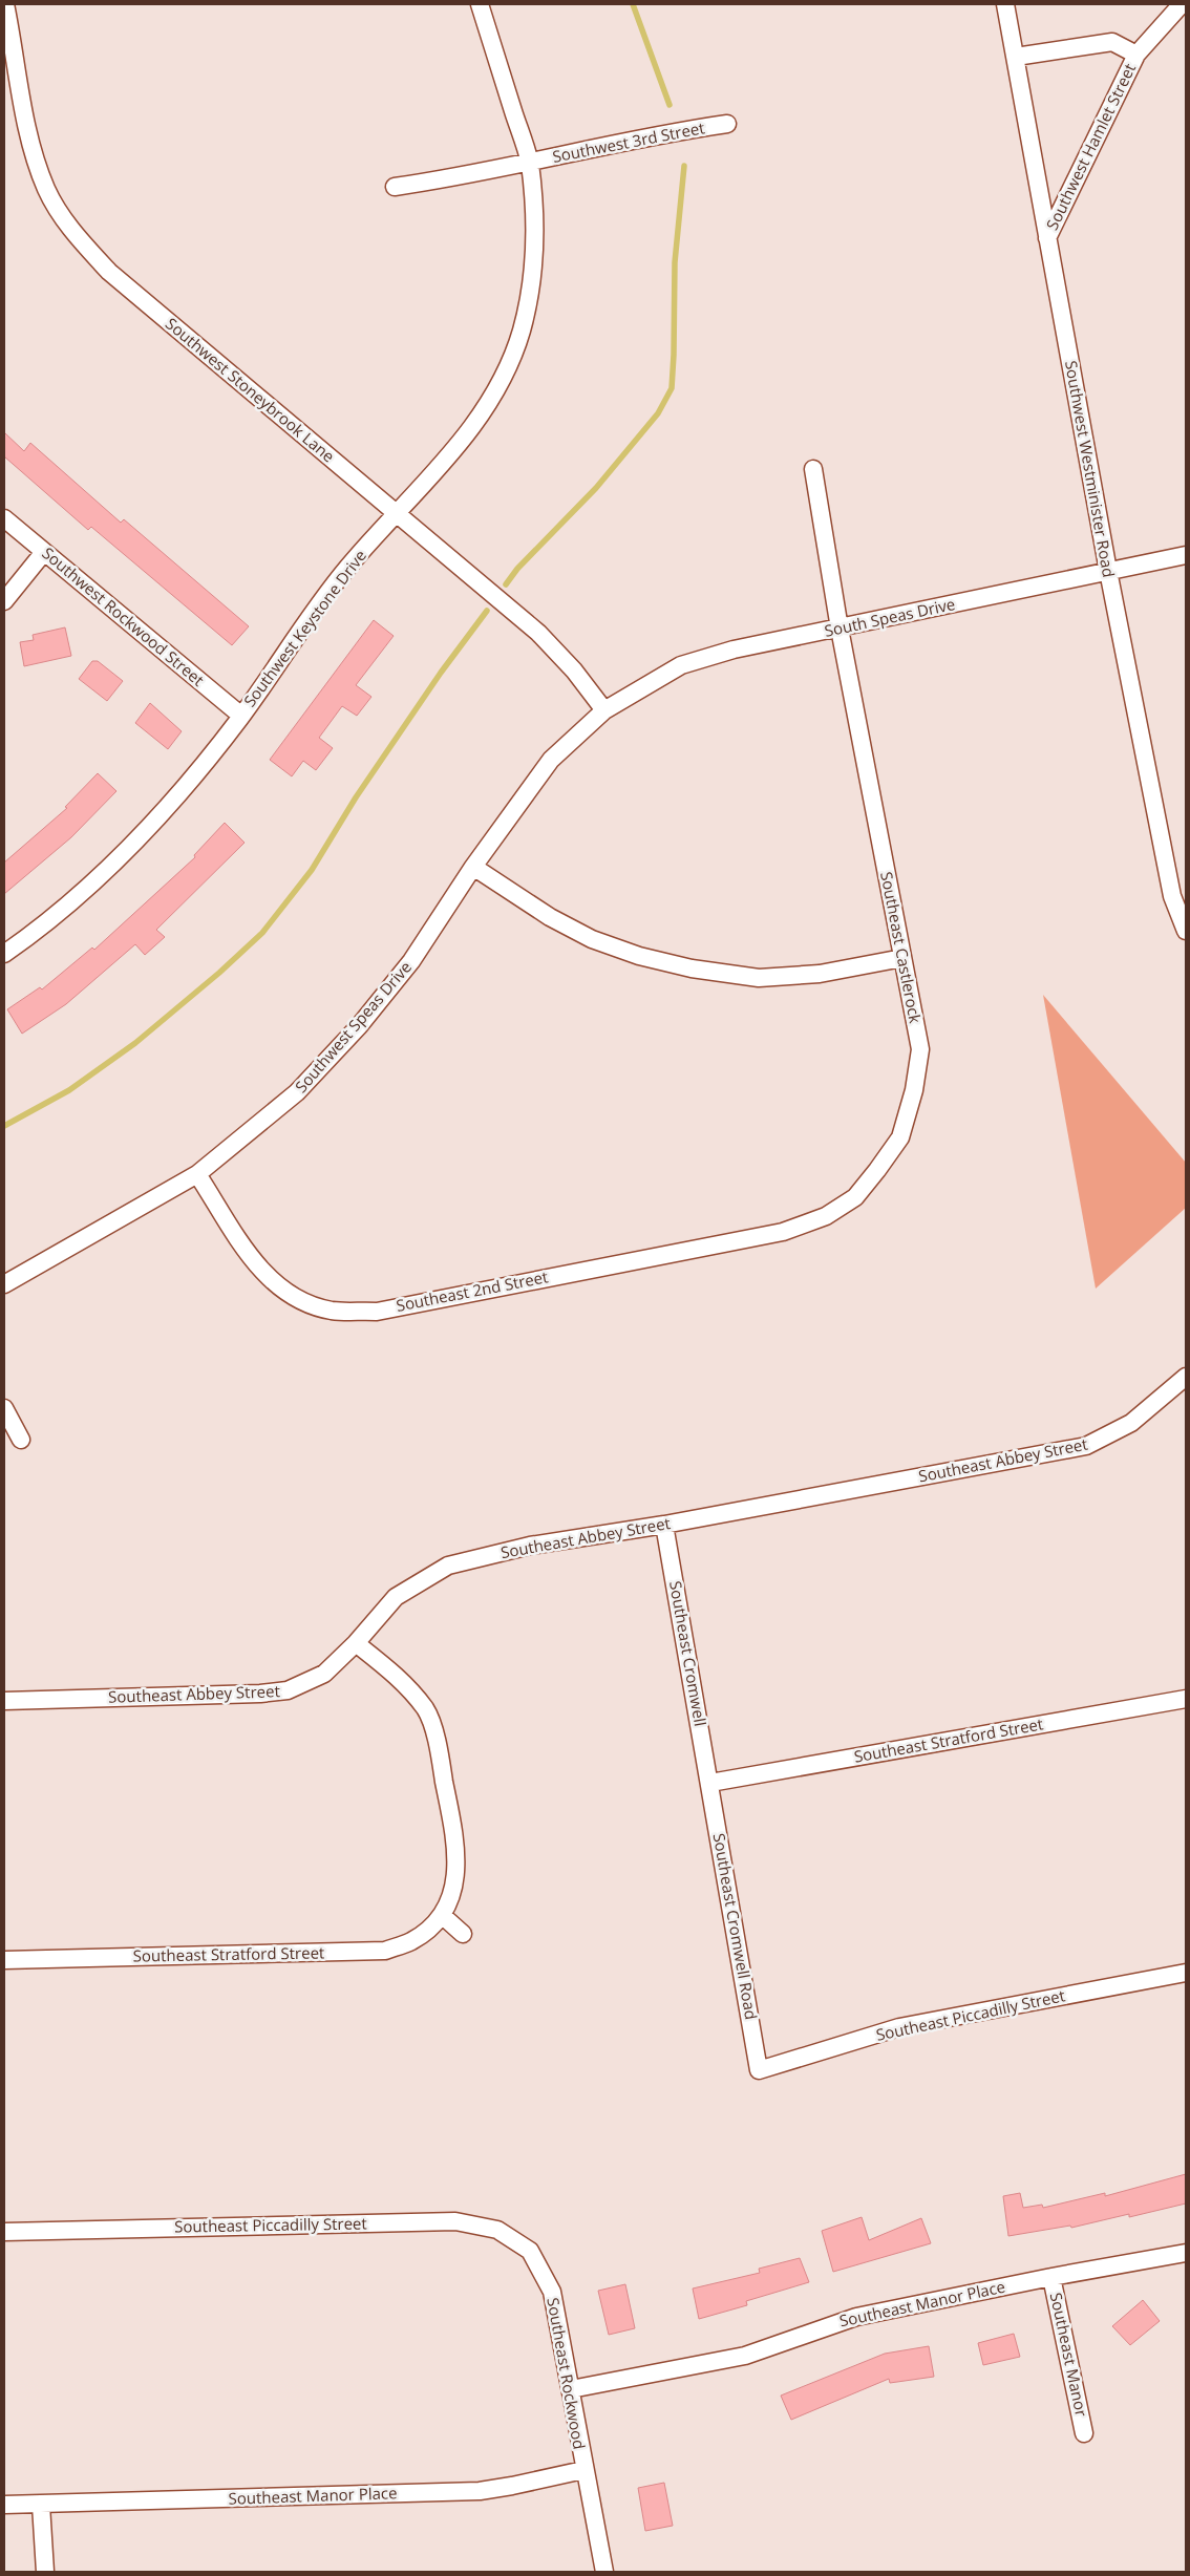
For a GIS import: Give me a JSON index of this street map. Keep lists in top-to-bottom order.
{
  "streets": {
    "street": [
      "Southwest 3rd Street",
      "Southwest Hamlet Street",
      "Southwest Stoneybrook Lane",
      "Southwest Westminister Road",
      "Southwest Rockwood Street",
      "South Speas Drive",
      "Southwest Keystone Drive",
      "Southeast Castlerock",
      "Southwest Speas Drive",
      "Southeast 2nd Street",
      "Southeast Abbey Street",
      "Southeast Cromwell",
      "Southeast Stratford Street",
      "Southeast Cromwell Road",
      "Southeast Piccadilly Street",
      "Southeast Manor Place",
      "Southeast Manor",
      "Southeast Rockwood"
    ]
  },
  "crossings": [
    ["Southwest 3rd Street", "Southwest Keystone Drive"],
    ["Southwest Hamlet Street", "Southwest Westminister Road"],
    ["Southwest Stoneybrook Lane", "South Speas Drive"],
    ["Southwest Stoneybrook Lane", "Southwest Keystone Drive"],
    ["Southwest Stoneybrook Lane", "Southwest Speas Drive"],
    ["Southwest Westminister Road", "South Speas Drive"],
    ["Southwest Rockwood Street", "Southwest Keystone Drive"],
    ["South Speas Drive", "Southeast Castlerock"],
    ["South Speas Drive", "Southwest Speas Drive"],
    ["Southeast Castlerock", "Southeast 2nd Street"],
    ["Southwest Speas Drive", "Southeast 2nd Street"],
    ["Southeast Abbey Street", "Southeast Cromwell"],
    ["Southeast Cromwell", "Southeast Stratford Street"],
    ["Southeast Cromwell", "Southeast Cromwell Road"],
    ["Southeast Stratford Street", "Southeast Cromwell Road"],
    ["Southeast Cromwell Road", "Southeast Piccadilly Street"],
    ["Southeast Piccadilly Street", "Southeast Rockwood"],
    ["Southeast Manor Place", "Southeast Manor"],
    ["Southeast Manor Place", "Southeast Rockwood"]
  ]
}
